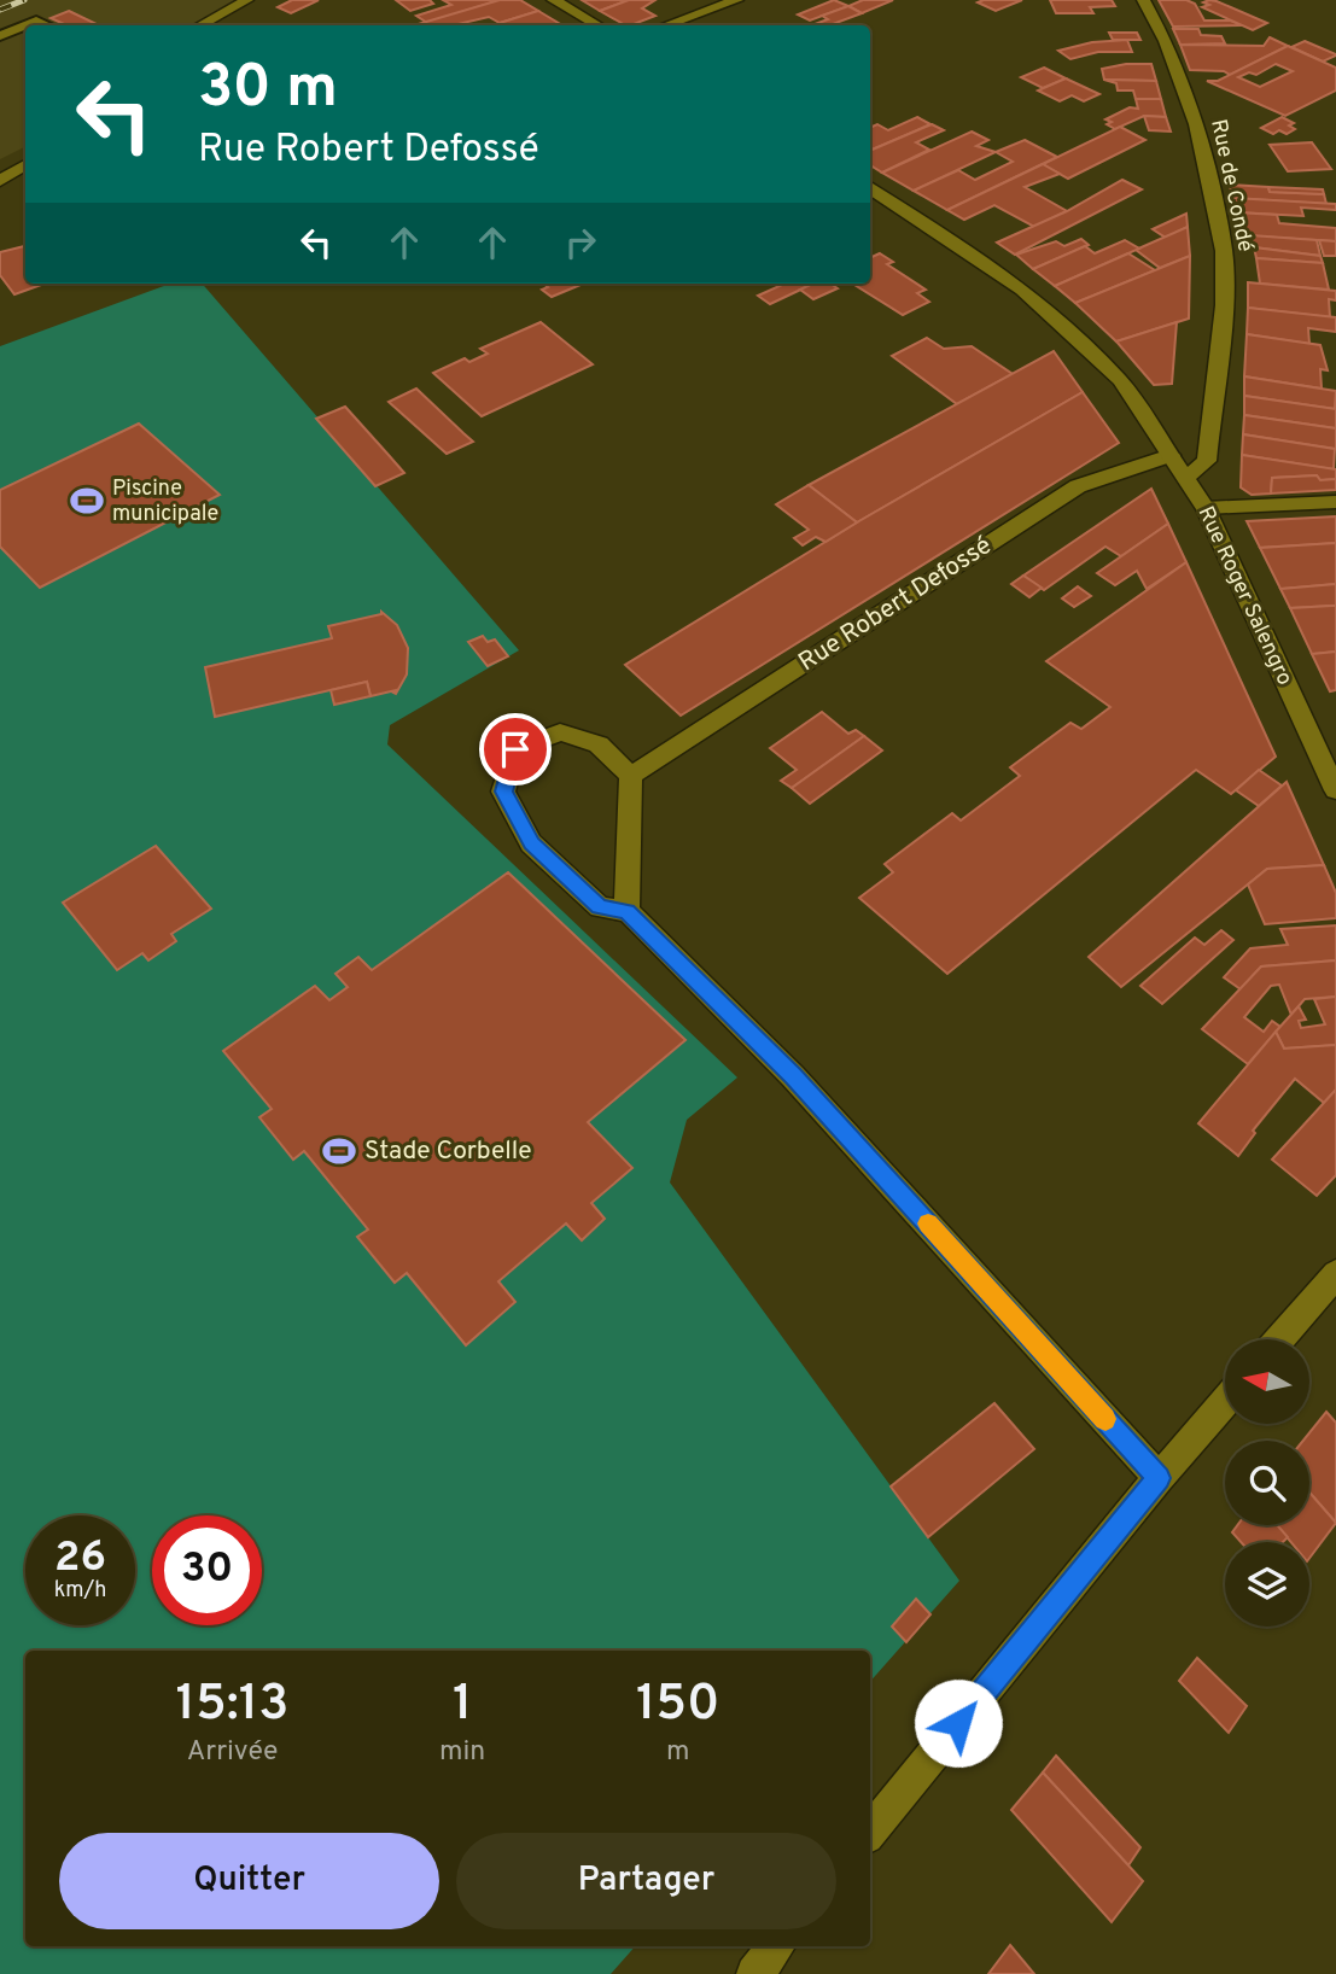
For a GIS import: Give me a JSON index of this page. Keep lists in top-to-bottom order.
{
  "streets": {
    "street": ["Rue de Condé", "Rue Roger Salengro", "Rue Robert Defossé"]
  },
  "crossings": [
    ["Rue de Condé", "Rue Roger Salengro"],
    ["Rue Roger Salengro", "Rue Robert Defossé"]
  ],
  "places": {
    "sports": ["Piscine municipale", "Stade Corbelle"]
  },
  "north": "left",
  "page": {
    "turn": ["30 m", "Rue Robert Defossé"],
    "speed": "26 km/h",
    "limit": "30",
    "eta": [
      "15:13",
      "Arrivée",
      "1",
      "min",
      "150",
      "m"
    ],
    "buttons": ["Quitter", "Partager"]
  }
}
